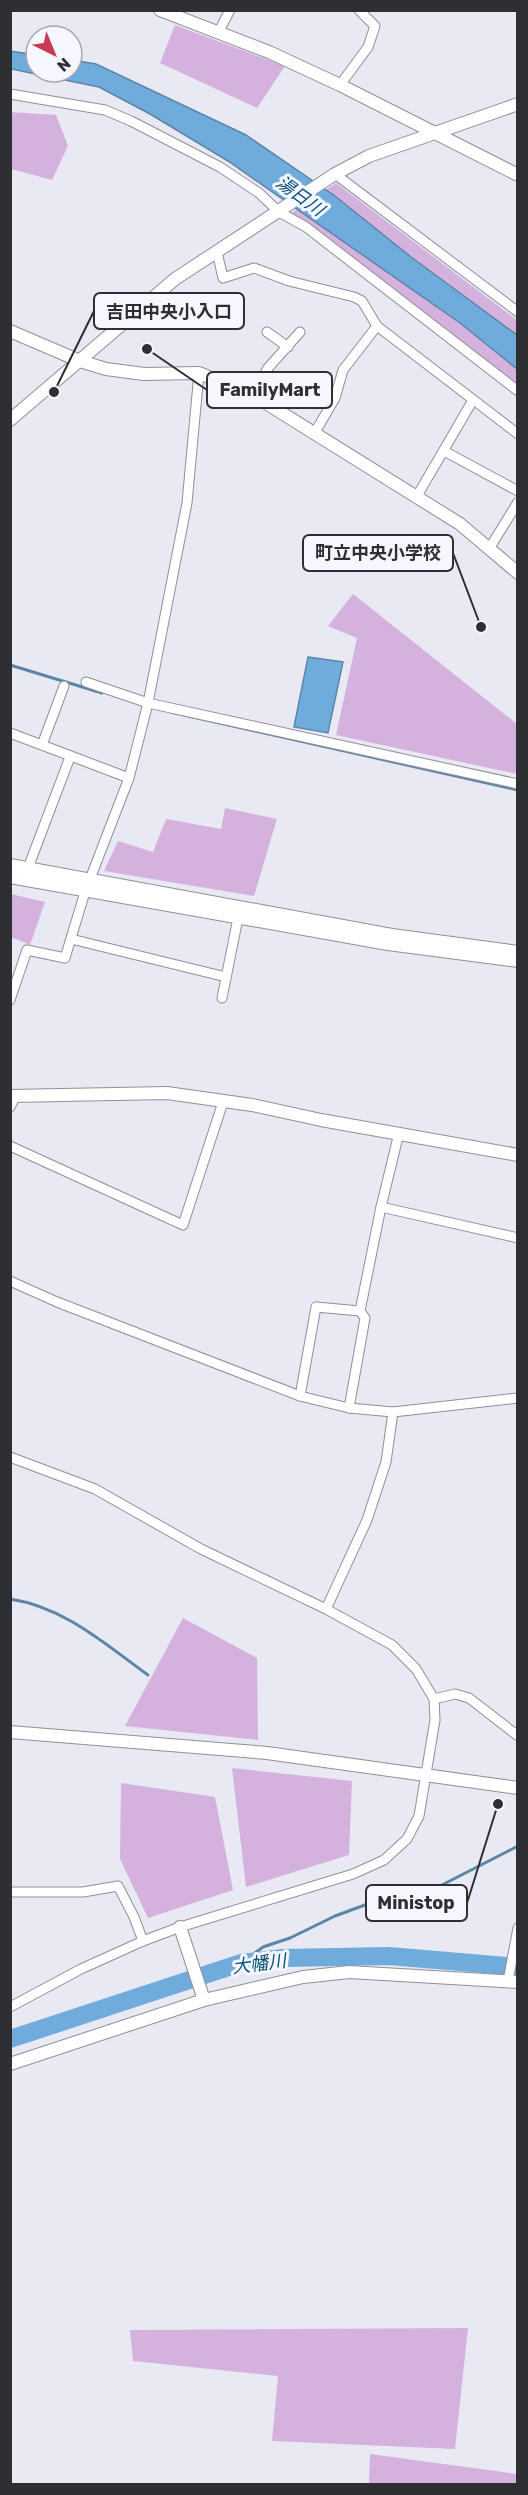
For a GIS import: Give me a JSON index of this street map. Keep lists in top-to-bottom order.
{
  "water": ["湯日川", "大幡川"],
  "places": [
    "FamilyMart",
    "吉田中央小入口",
    "町立中央小学校",
    "Ministop"
  ],
  "north": "bottom right"
}
